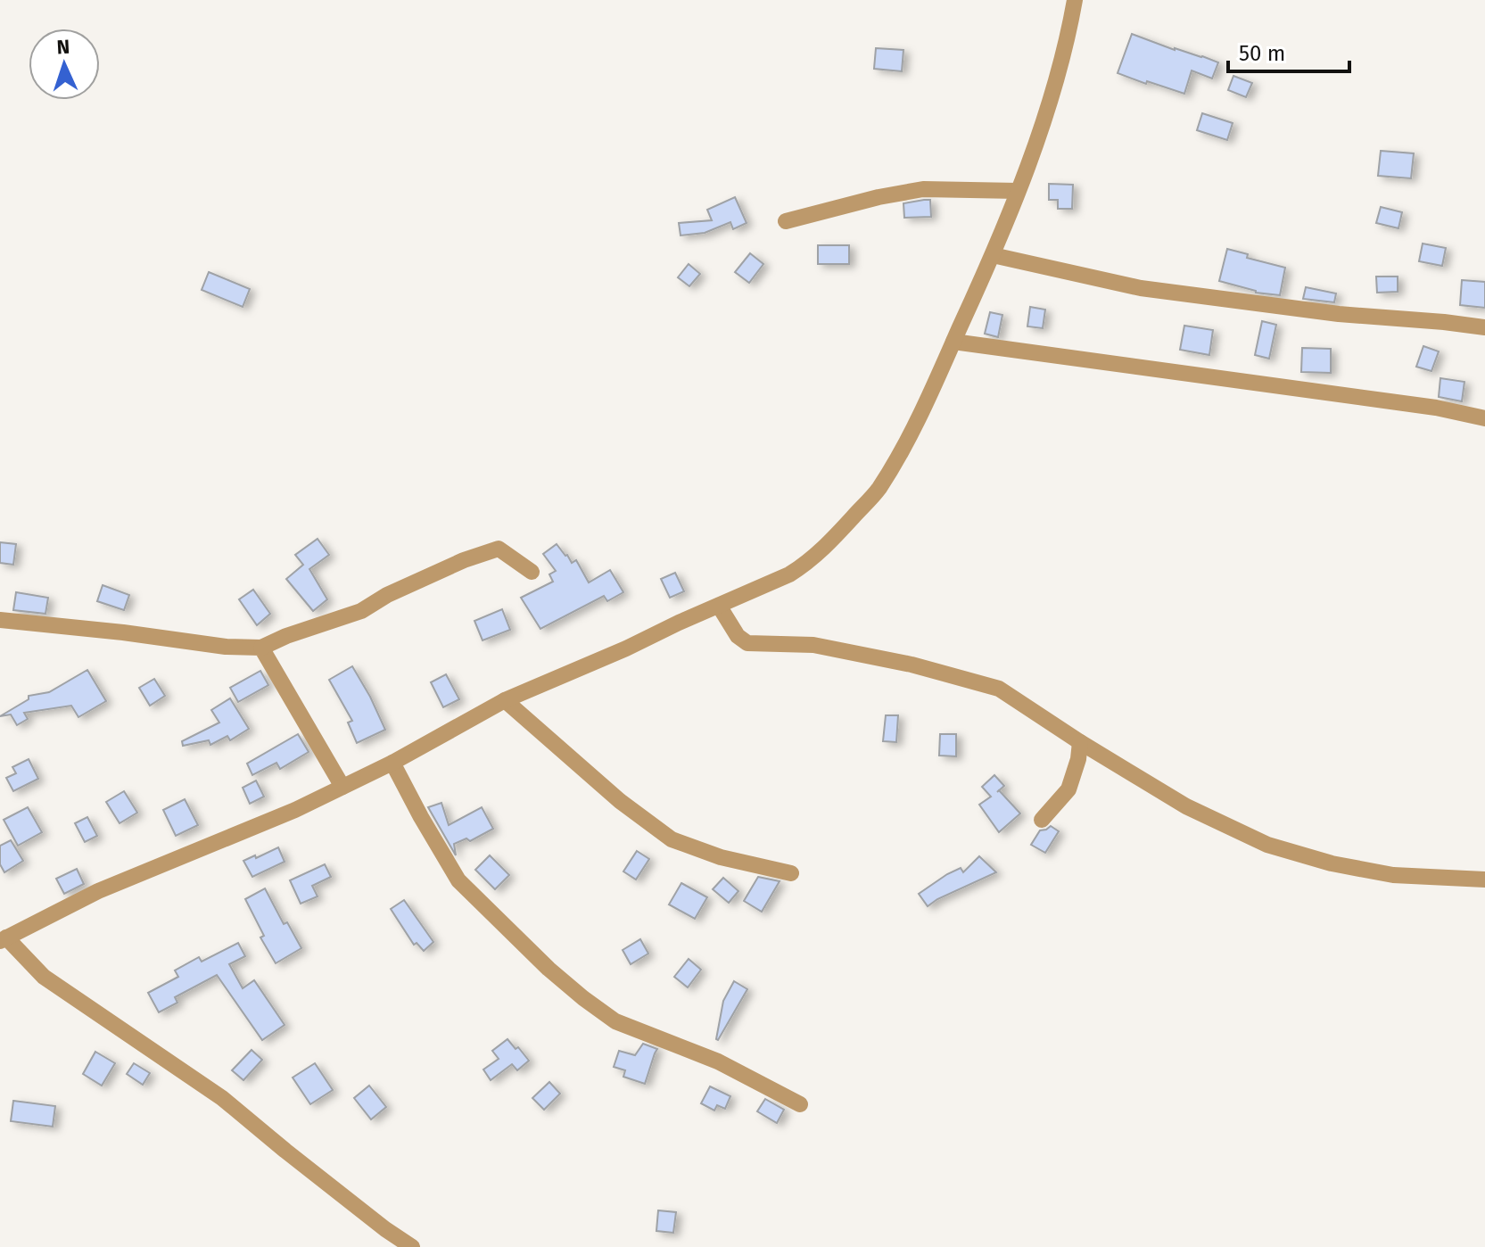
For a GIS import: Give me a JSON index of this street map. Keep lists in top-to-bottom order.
{
  "scale_bar": "50 m",
  "north": "top"
}
